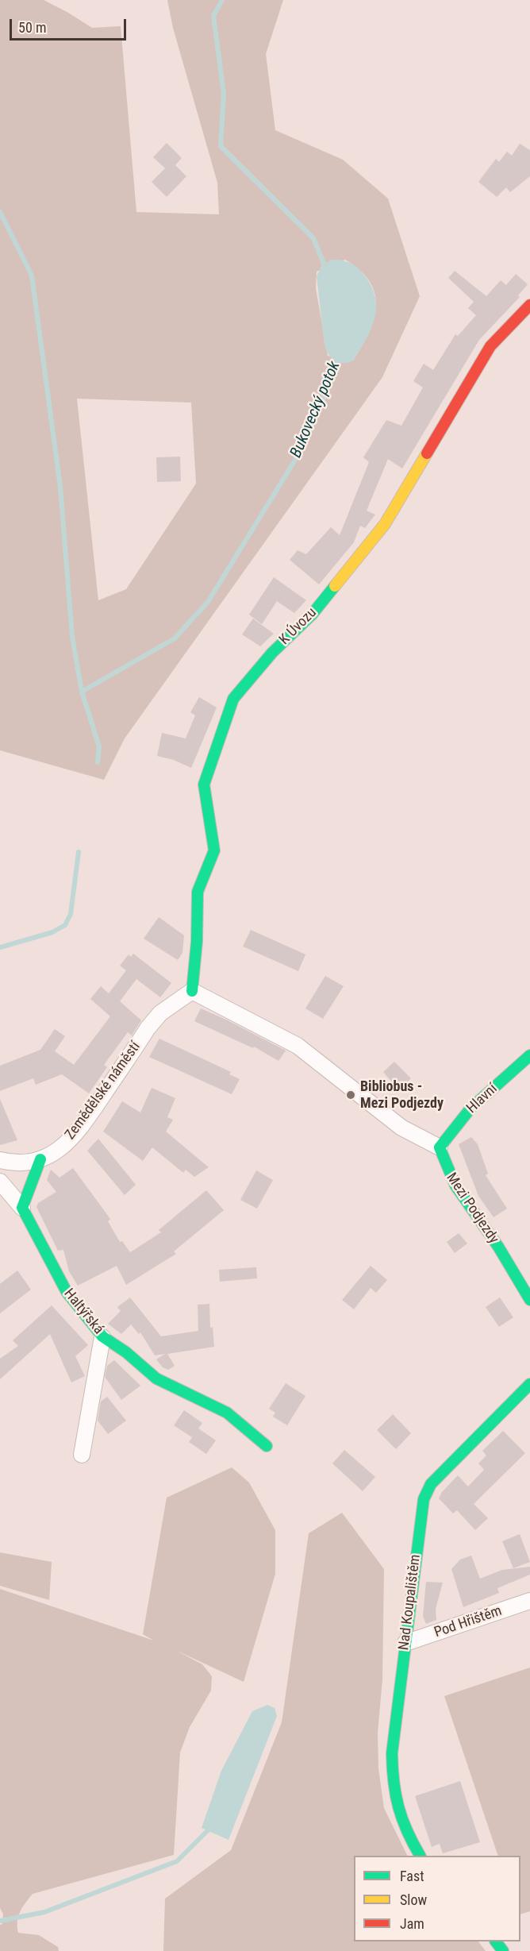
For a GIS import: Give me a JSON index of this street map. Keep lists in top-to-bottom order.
{
  "streets": {
    "street": [
      "K Úvozu",
      "Zemědělské náměstí",
      "Hlavní",
      "Mezi Podjezdy",
      "Haltýřská",
      "Nad Koupalištěm",
      "Pod Hřištěm"
    ]
  },
  "crossings": [
    ["K Úvozu", "Zemědělské náměstí"],
    ["Hlavní", "Mezi Podjezdy"],
    ["Nad Koupalištěm", "Pod Hřištěm"]
  ],
  "water": ["Bukovecký potok"],
  "places": ["Bibliobus - Mezi Podjezdy"],
  "legend": ["Fast", "Slow", "Jam"],
  "scale_bar": "50 m"
}
